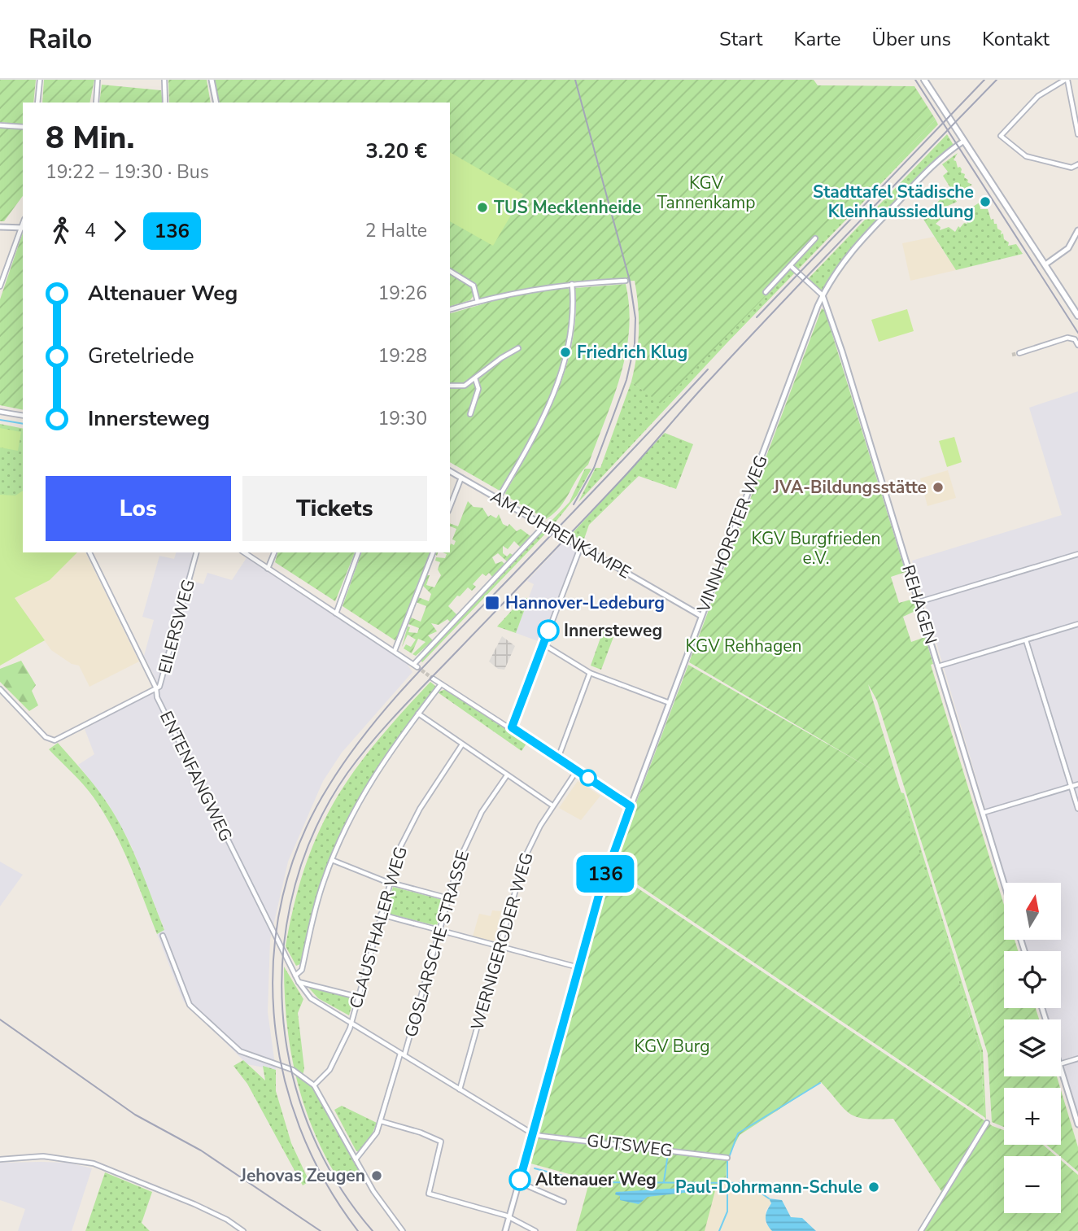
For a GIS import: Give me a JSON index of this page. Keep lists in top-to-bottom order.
{
  "streets": {
    "street": [
      "VINNHORSTER WEG",
      "AM FUHRENKAMPE",
      "REHAGEN",
      "EILERSWEG",
      "ENTENFANGWEG",
      "CLAUSTHALER WEG",
      "WERNIGERODER WEG",
      "GOSLARSCHE STRASSE",
      "GUTSWEG"
    ]
  },
  "crossings": [
    ["VINNHORSTER WEG", "AM FUHRENKAMPE"],
    ["VINNHORSTER WEG", "REHAGEN"],
    ["VINNHORSTER WEG", "GUTSWEG"],
    ["EILERSWEG", "ENTENFANGWEG"],
    ["ENTENFANGWEG", "CLAUSTHALER WEG"]
  ],
  "parks": [
    "KGV Tannenkamp",
    "KGV Burgfrieden e.V.",
    "KGV Rehhagen",
    "KGV Burg"
  ],
  "places": {
    "other": [
      "Stadttafel Städische Kleinhaussiedlung",
      "TUS Mecklenheide",
      "Friedrich Klug",
      "JVA-Bildungsstätte",
      "Innersteweg",
      "Jehovas Zeugen",
      "Altenauer Weg",
      "Paul-Dohrmann-Schule"
    ],
    "transit": ["Hannover-Ledeburg"]
  },
  "lines": ["bus line 136"],
  "north": "top",
  "page": {
    "header": "Railo",
    "nav": [
      "Start",
      "Karte",
      "Über uns",
      "Kontakt"
    ],
    "on_map": "136",
    "heading": ["8 Min.", "19:22 – 19:30 · Bus", "3.20 €"],
    "legs": ["4", "136", "2 Halte"],
    "list": [
      {
        "name": "Altenauer Weg",
        "value": "19:26"
      },
      {
        "name": "Gretelriede",
        "value": "19:28"
      },
      {
        "name": "Innersteweg",
        "value": "19:30"
      }
    ],
    "buttons": ["Los", "Tickets"],
    "map_buttons": ["+", "−"]
  }
}
